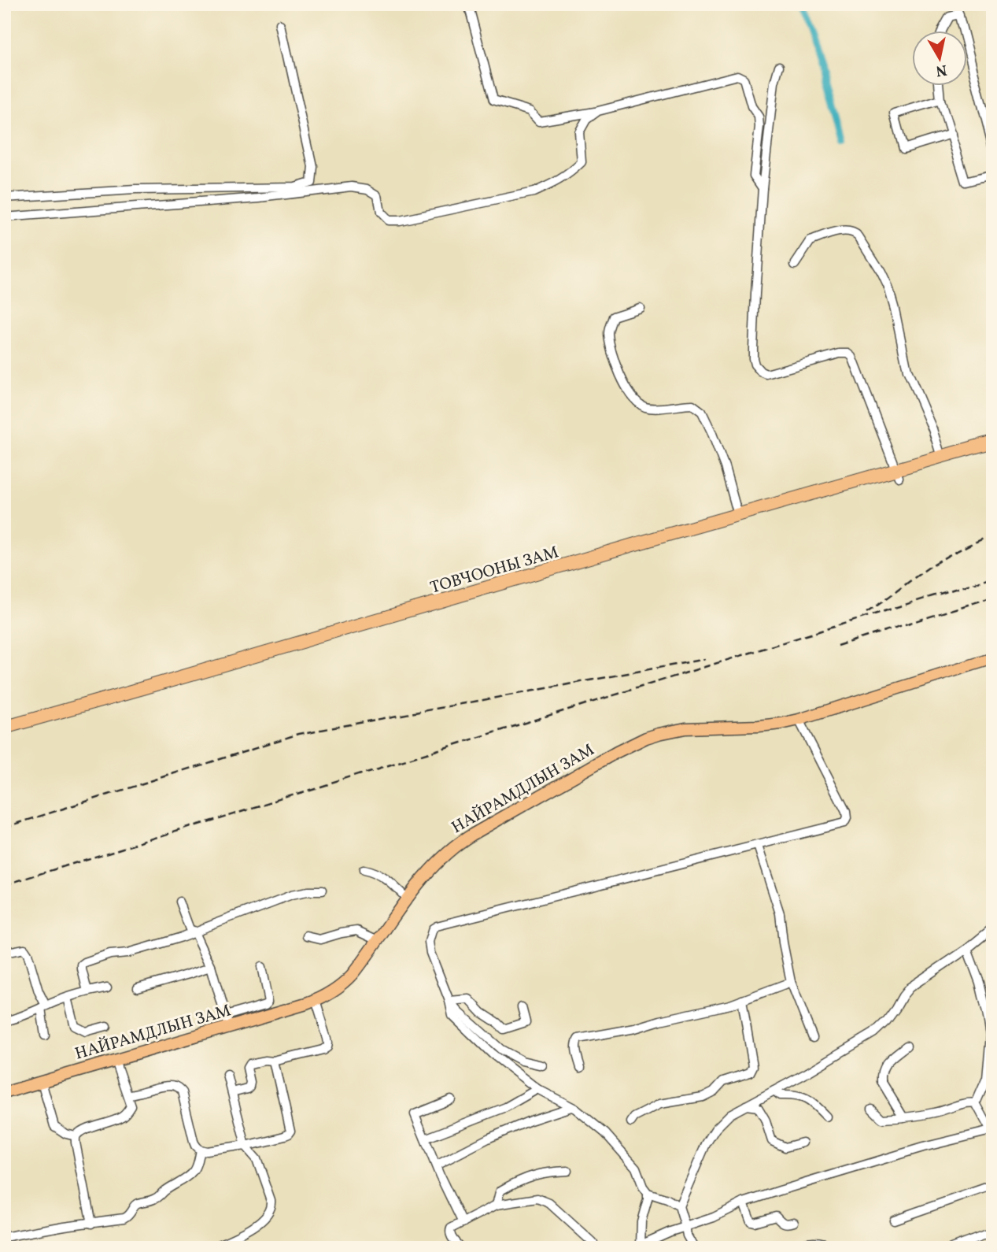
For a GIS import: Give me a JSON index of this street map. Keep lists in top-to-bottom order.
{
  "streets": {
    "highway": ["ТОВЧООНЫ ЗАМ"],
    "main road": ["НАЙРАМДЛЫН ЗАМ"]
  },
  "north": "bottom"
}
